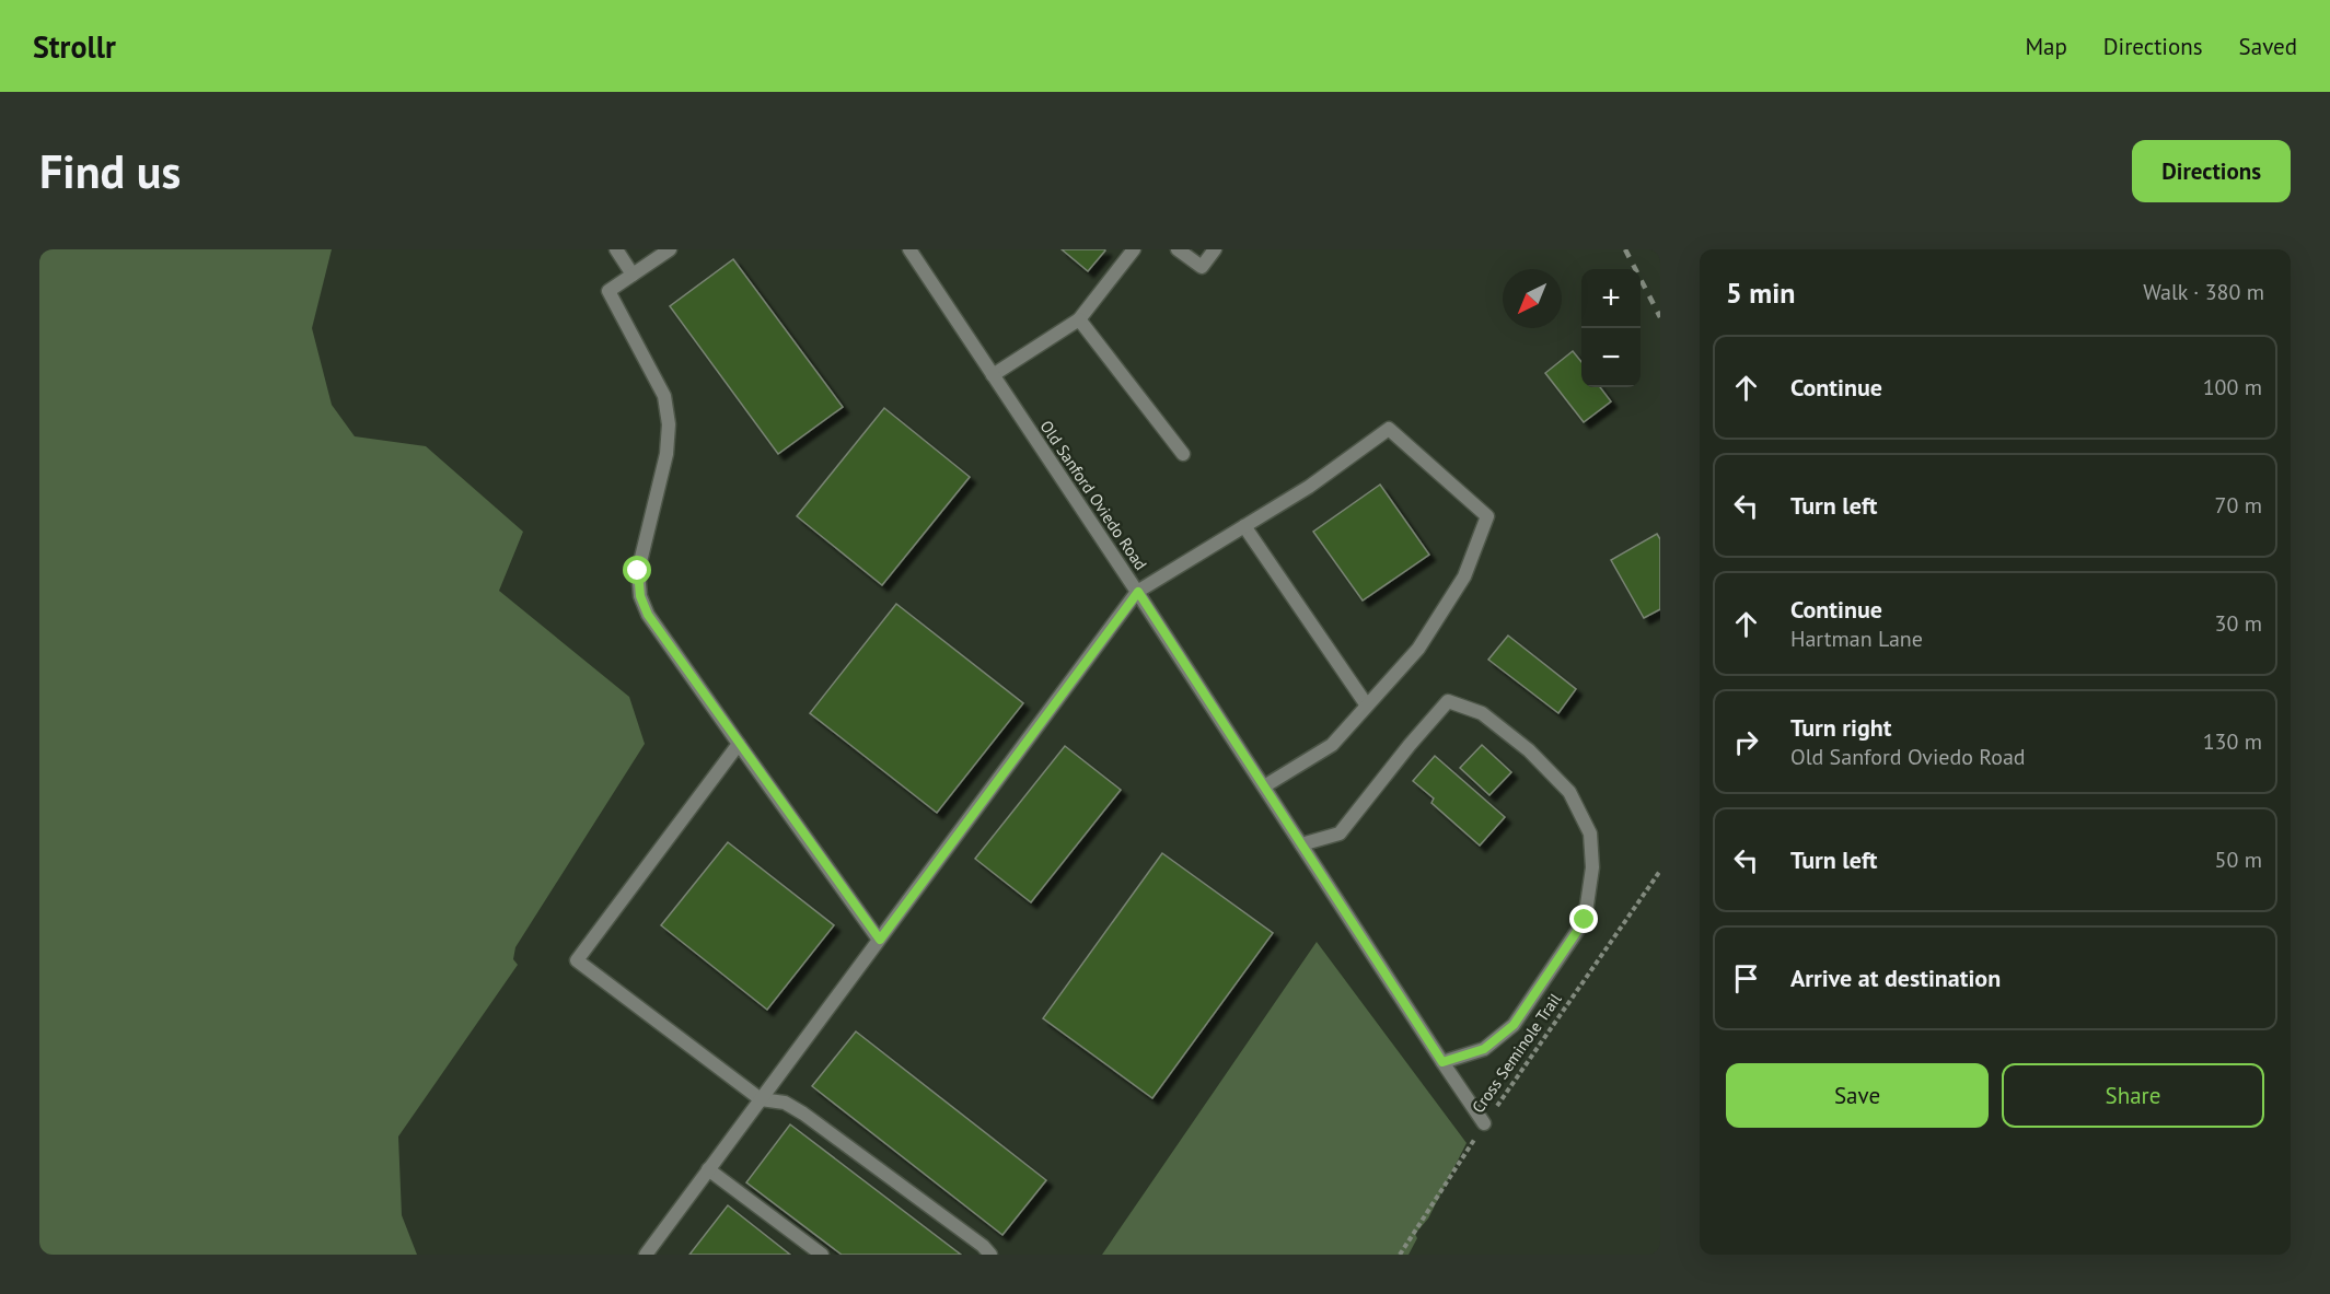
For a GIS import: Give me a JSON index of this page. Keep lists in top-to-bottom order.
{
  "streets": {
    "street": ["Old Sanford Oviedo Road"],
    "path": ["Cross Seminole Trail"]
  },
  "crossings": [
    ["Old Sanford Oviedo Road", "Cross Seminole Trail"]
  ],
  "north": "bottom left",
  "page": {
    "header": "Strollr",
    "nav": ["Map", "Directions", "Saved"],
    "buttons": [
      "Directions",
      ["Save", "Share"]
    ],
    "title": "Find us",
    "heading": ["5 min", "Walk · 380 m"],
    "map_buttons": ["+", "−"],
    "list": [
      ["Continue", "100 m"],
      ["Turn left", "70 m"],
      ["Continue", "Hartman Lane", "30 m"],
      ["Turn right", "Old Sanford Oviedo Road", "130 m"],
      ["Turn left", "50 m"],
      "Arrive at destination"
    ]
  }
}
